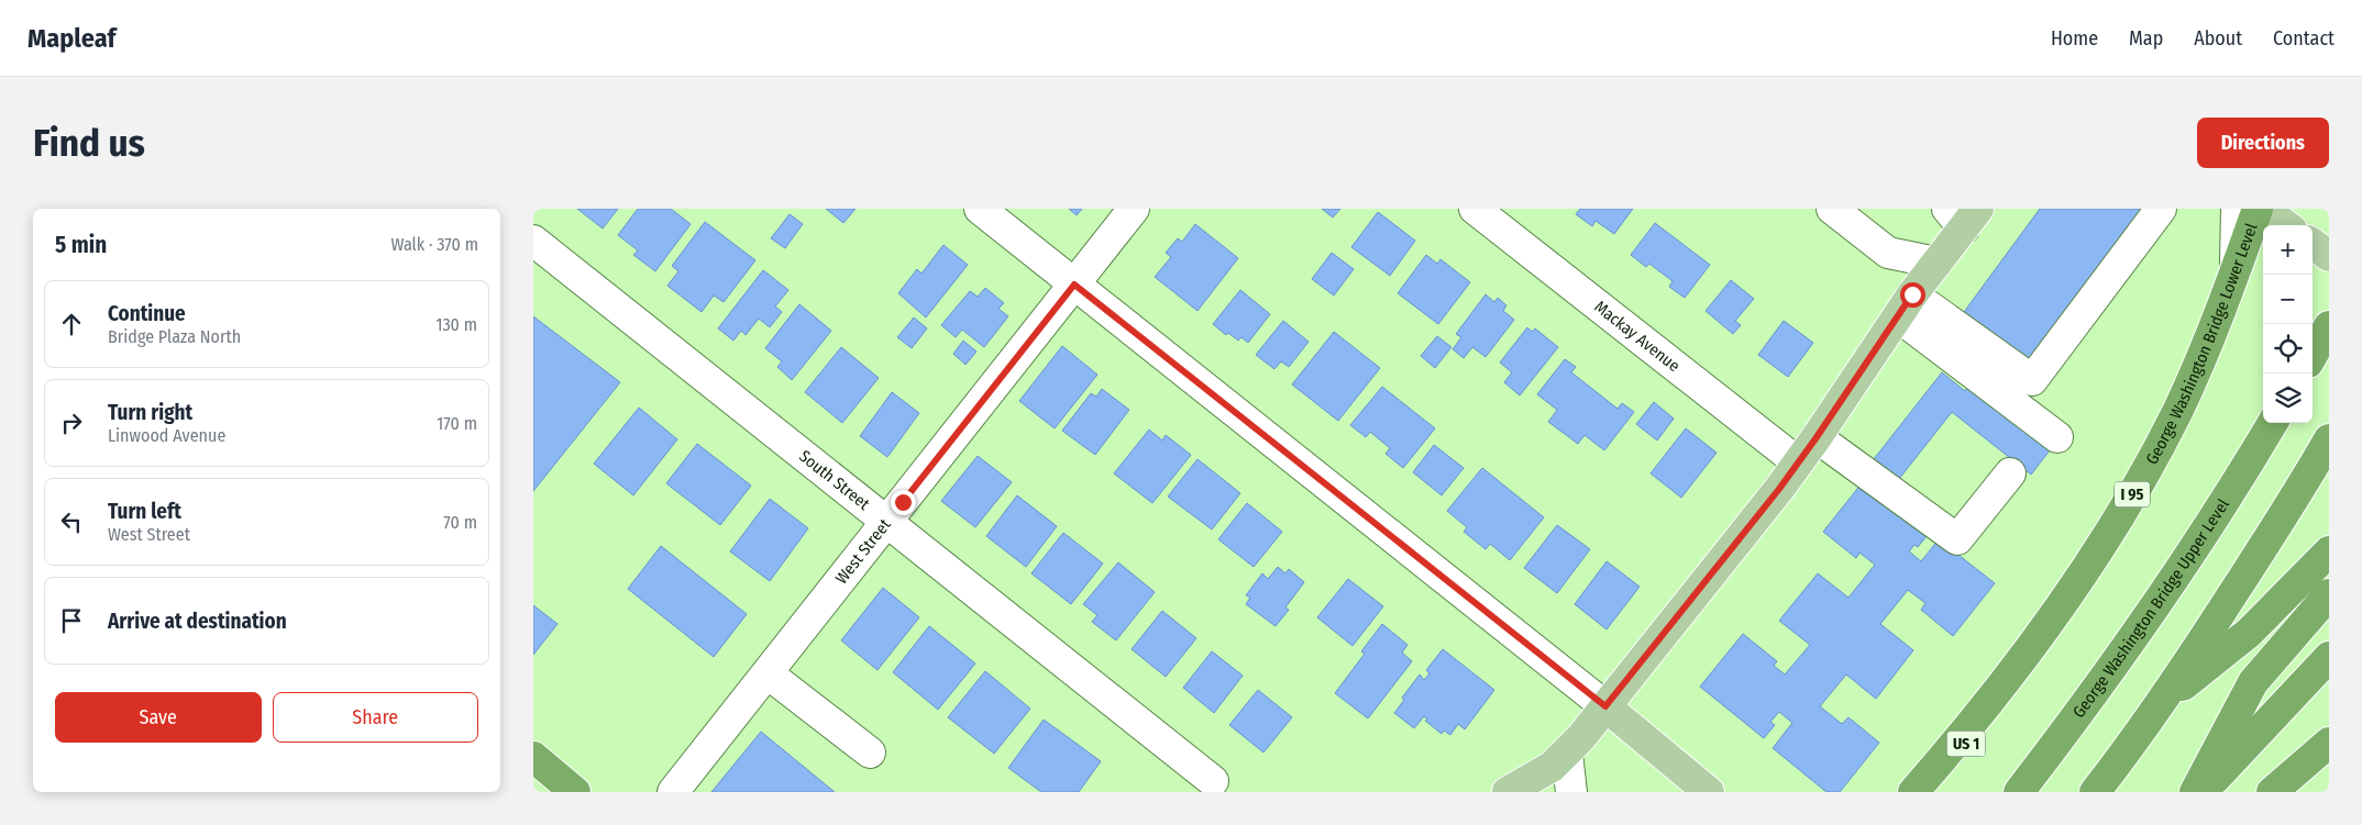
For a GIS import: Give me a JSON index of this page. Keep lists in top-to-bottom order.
{
  "streets": {
    "highway": [
      "George Washington Bridge Lower Level",
      "I 95",
      "George Washington Bridge Upper Level",
      "US 1"
    ],
    "street": ["Mackay Avenue", "South Street", "West Street"]
  },
  "crossings": [
    ["George Washington Bridge Lower Level", "I 95"],
    ["George Washington Bridge Lower Level", "US 1"],
    ["South Street", "West Street"],
    ["I 95", "US 1"]
  ],
  "page": {
    "header": "Mapleaf",
    "nav": [
      "Home",
      "Map",
      "About",
      "Contact"
    ],
    "buttons": [
      "Directions",
      ["Save", "Share"]
    ],
    "title": "Find us",
    "heading": ["5 min", "Walk · 370 m"],
    "map_buttons": ["+", "−"],
    "list": [
      ["Continue", "Bridge Plaza North", "130 m"],
      ["Turn right", "Linwood Avenue", "170 m"],
      ["Turn left", "West Street", "70 m"],
      "Arrive at destination"
    ]
  }
}
